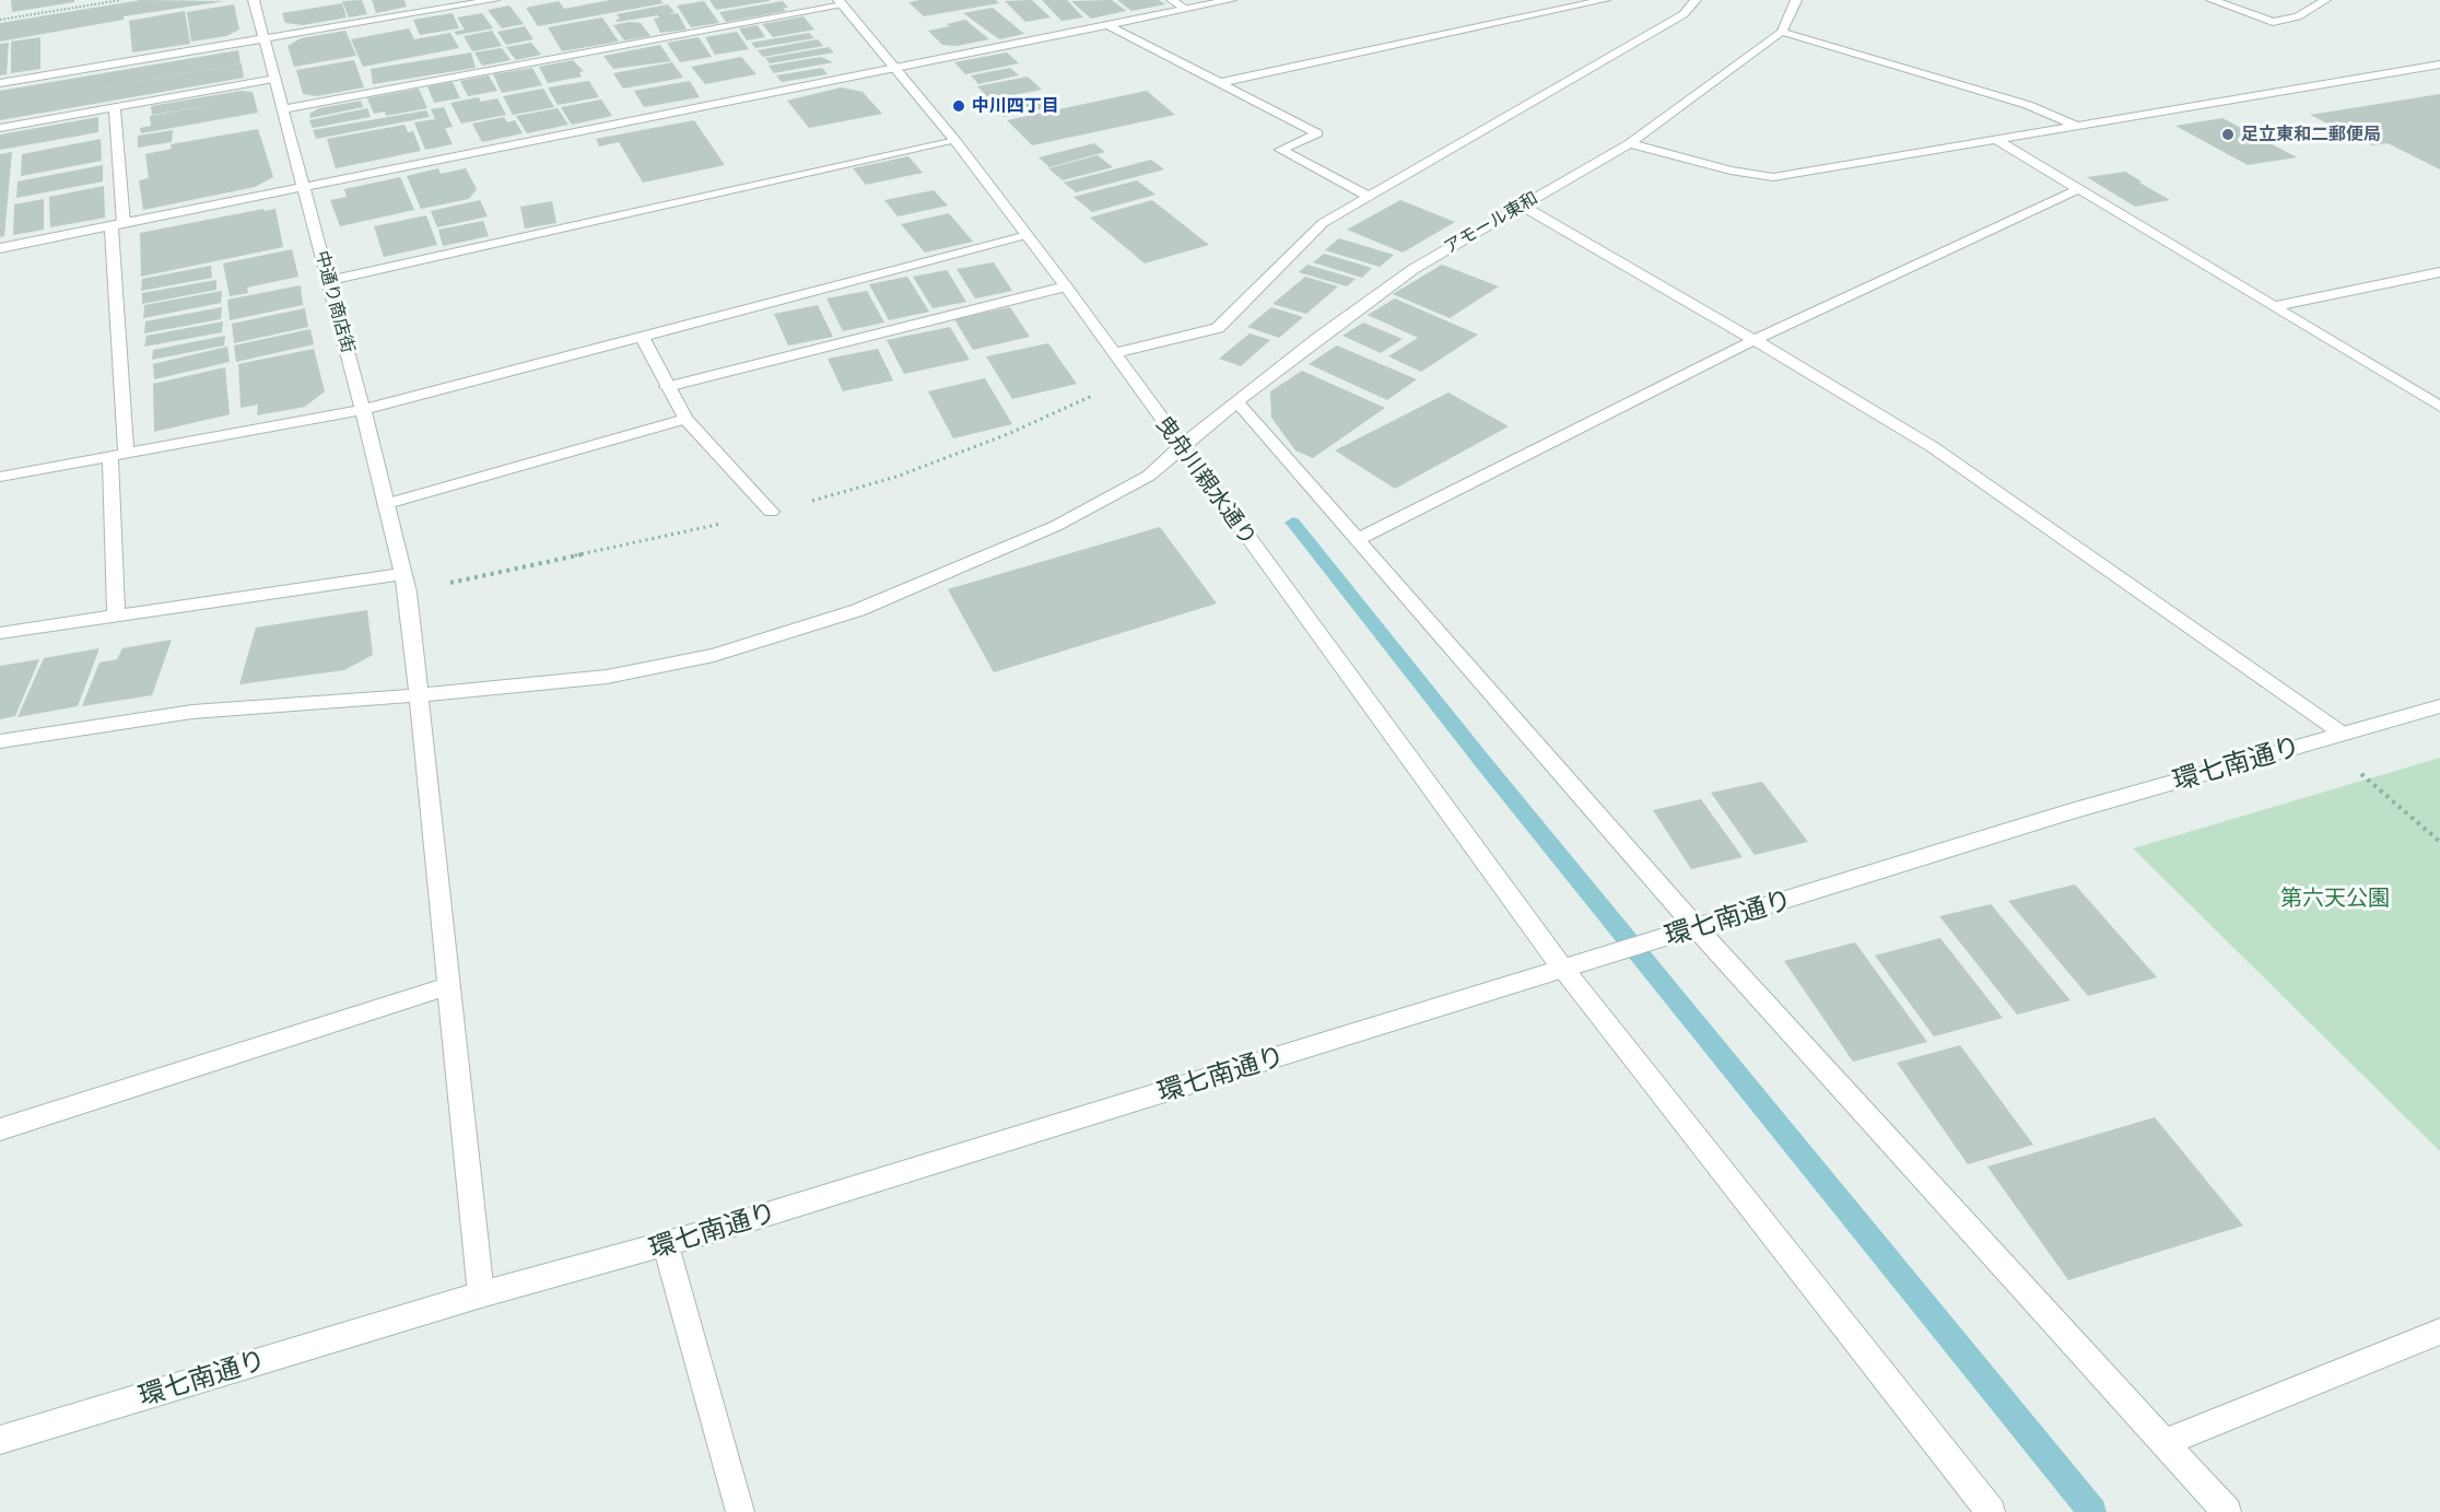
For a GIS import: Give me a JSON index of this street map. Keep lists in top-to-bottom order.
{
  "streets": {
    "street": [
      "アモール東和",
      "中通り商店街",
      "曳舟川親水通り",
      "環七南通り"
    ]
  },
  "crossings": [
    ["アモール東和", "中通り商店街"],
    ["アモール東和", "曳舟川親水通り"],
    ["中通り商店街", "環七南通り"],
    ["曳舟川親水通り", "環七南通り"]
  ],
  "parks": ["第六天公園"],
  "places": ["中川四丁目", "足立東和二郵便局"]
}
